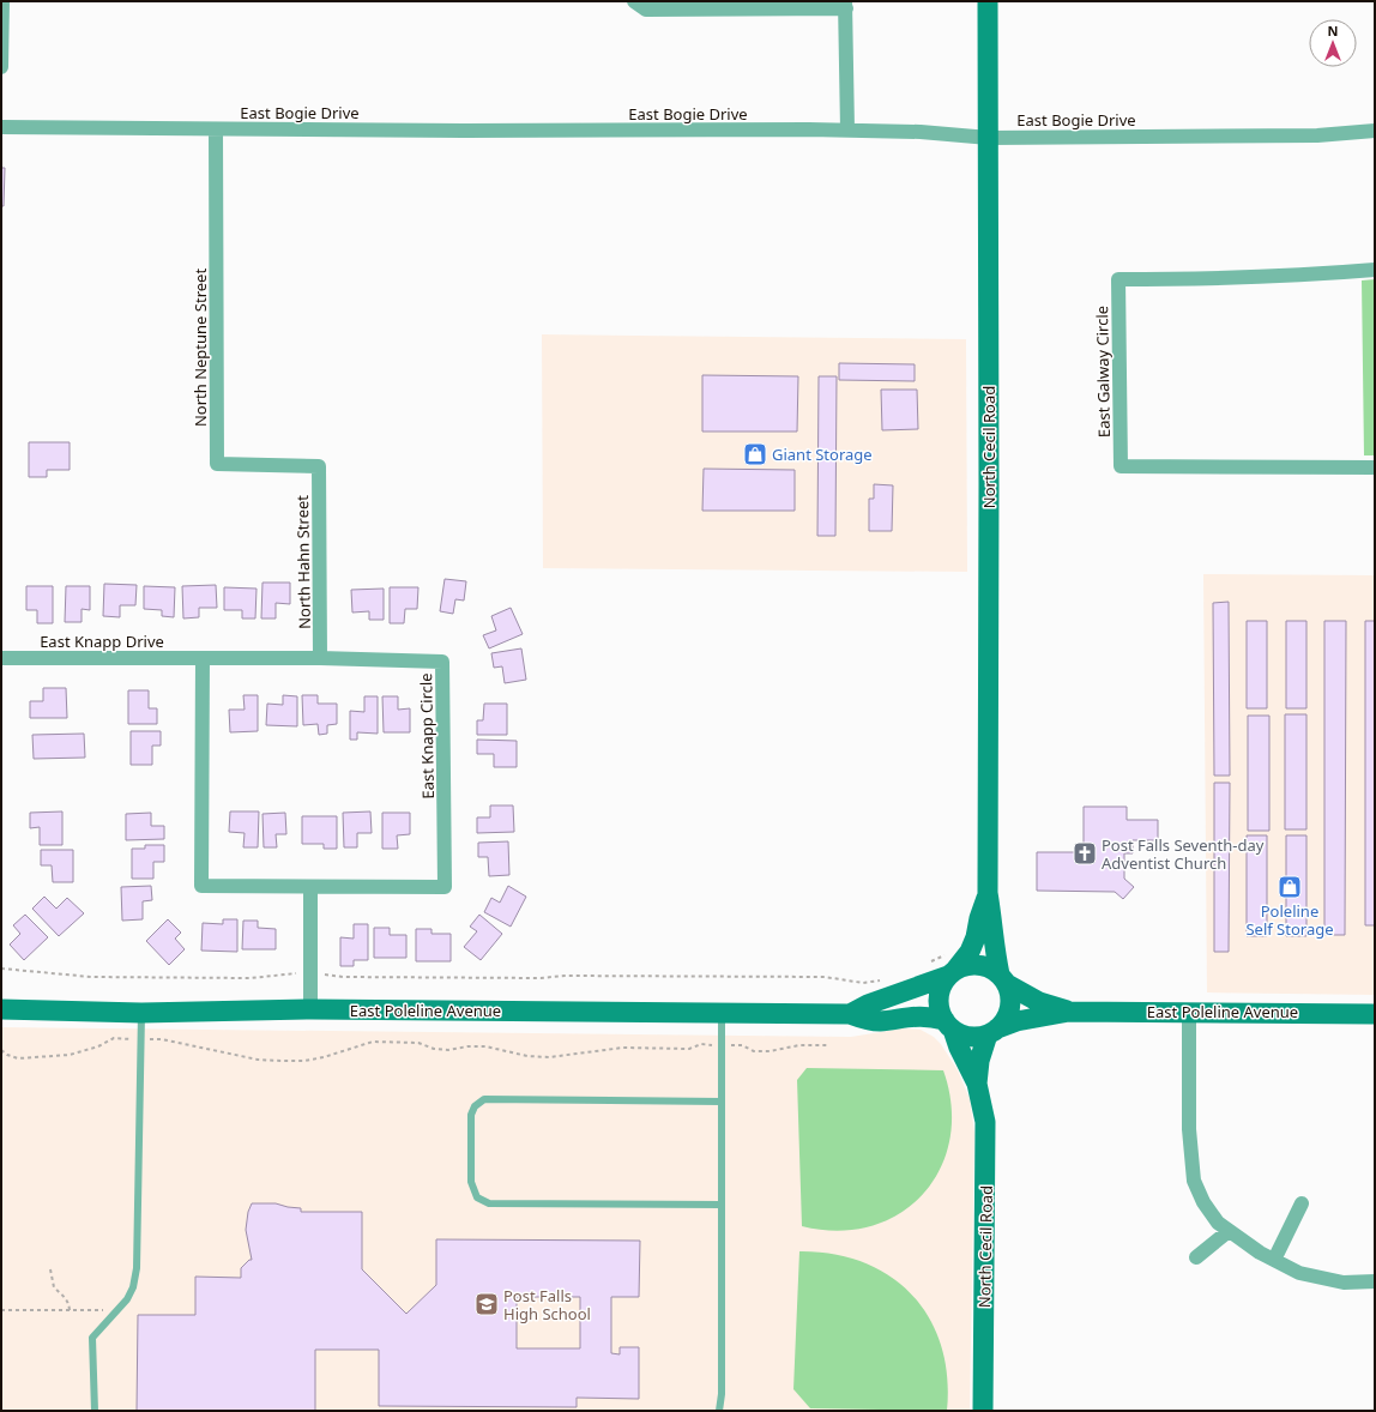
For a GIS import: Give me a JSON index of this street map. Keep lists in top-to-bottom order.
{
  "streets": {
    "main road": ["North Cecil Road", "East Poleline Avenue"],
    "street": [
      "East Bogie Drive",
      "North Neptune Street",
      "East Galway Circle",
      "North Hahn Street",
      "East Knapp Drive",
      "East Knapp Circle"
    ]
  },
  "crossings": [
    ["East Bogie Drive", "North Neptune Street"],
    ["East Bogie Drive", "North Cecil Road"],
    ["North Neptune Street", "North Hahn Street"],
    ["North Cecil Road", "East Poleline Avenue"],
    ["North Hahn Street", "East Knapp Circle"],
    ["East Knapp Drive", "East Knapp Circle"]
  ],
  "places": {
    "shop": ["Giant Storage", "Poleline Self Storage"],
    "church": ["Post Falls Seventh-day Adventist Church"],
    "school or university": ["Post Falls High School"]
  },
  "north": "top"
}
